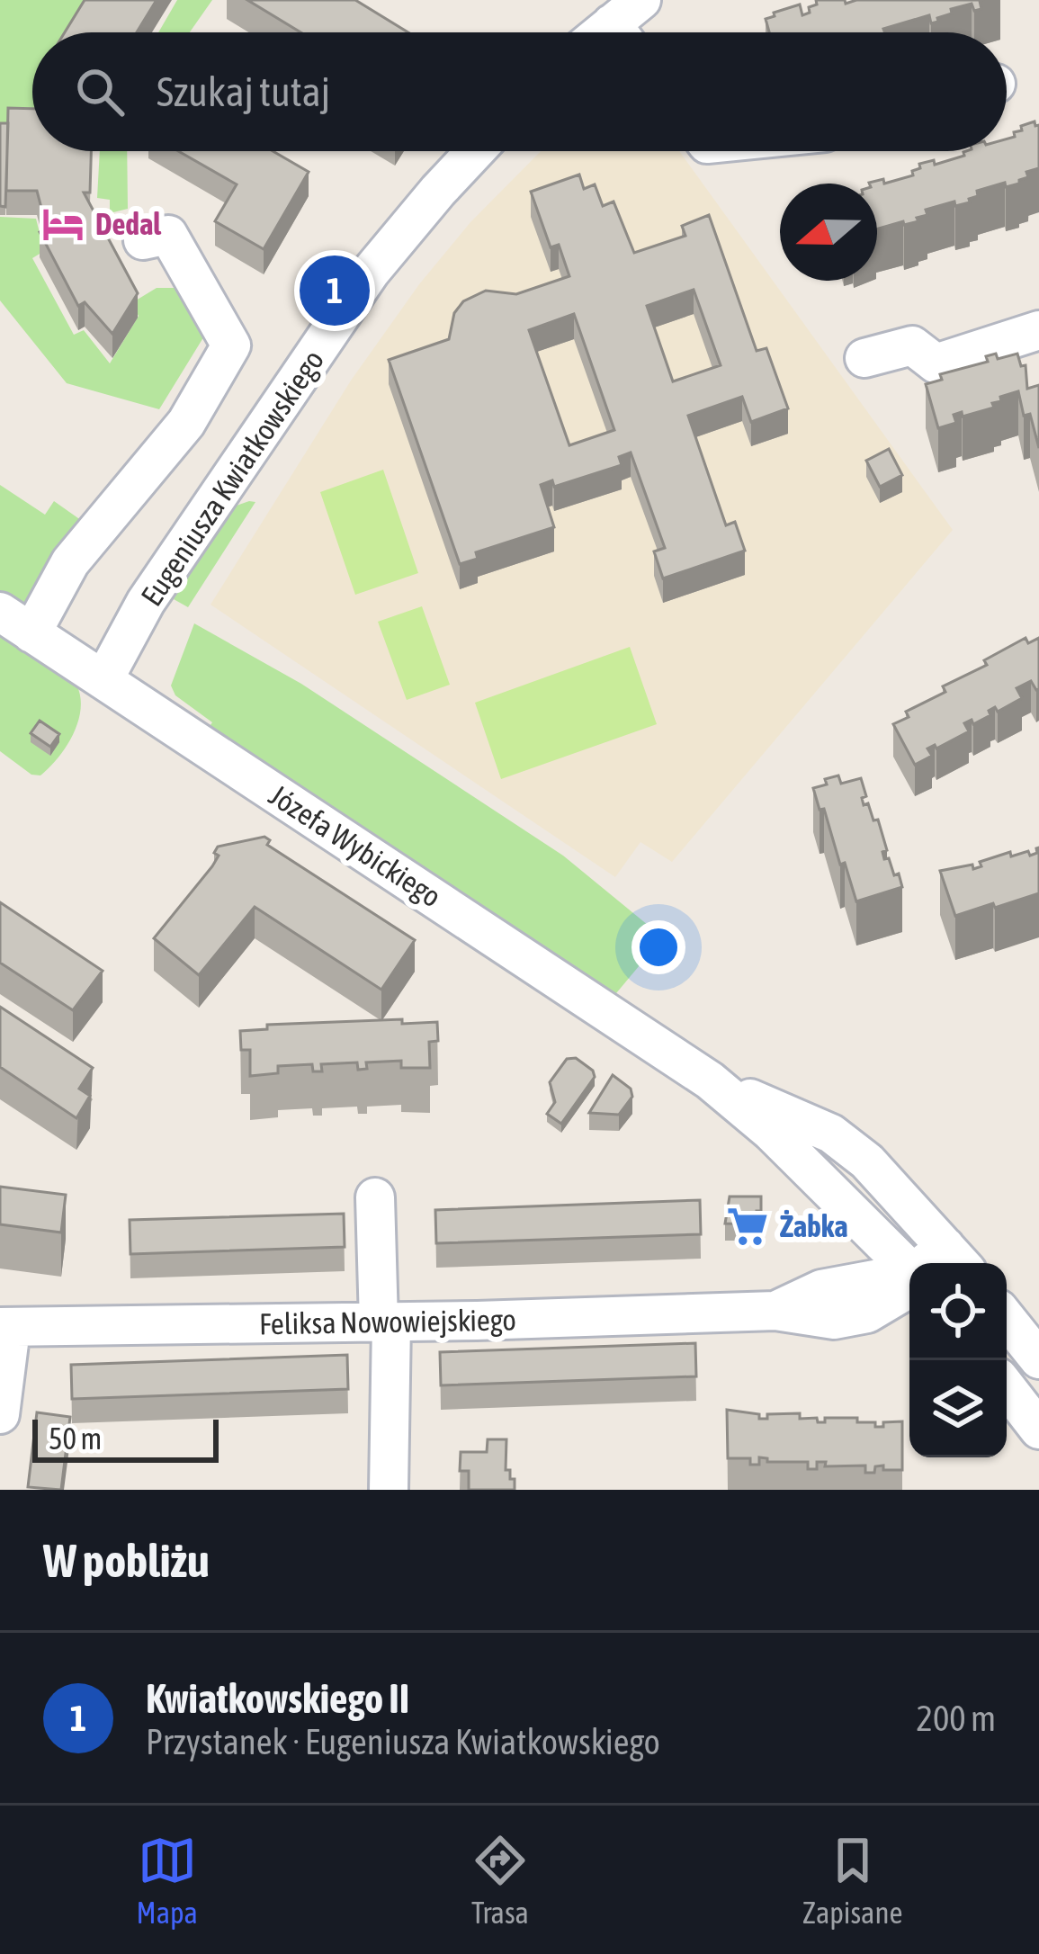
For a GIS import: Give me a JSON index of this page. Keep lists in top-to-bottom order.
{
  "streets": {
    "street": ["Eugeniusza Kwiatkowskiego", "Józefa Wybickiego", "Feliksa Nowowiejskiego"]
  },
  "crossings": [
    ["Eugeniusza Kwiatkowskiego", "Józefa Wybickiego"]
  ],
  "places": {
    "hotel": ["Dedal"],
    "supermarket": ["Żabka"]
  },
  "scale_bar": "50 m",
  "north": "left",
  "page": {
    "search": "Szukaj tutaj",
    "pins": "1",
    "scale": "50 m",
    "heading": "W pobliżu",
    "list": [
      {
        "mark": "1",
        "name": "Kwiatkowskiego II",
        "note": "Przystanek · Eugeniusza Kwiatkowskiego",
        "value": "200 m"
      }
    ],
    "nav": ["Mapa", "Trasa", "Zapisane"]
  }
}
